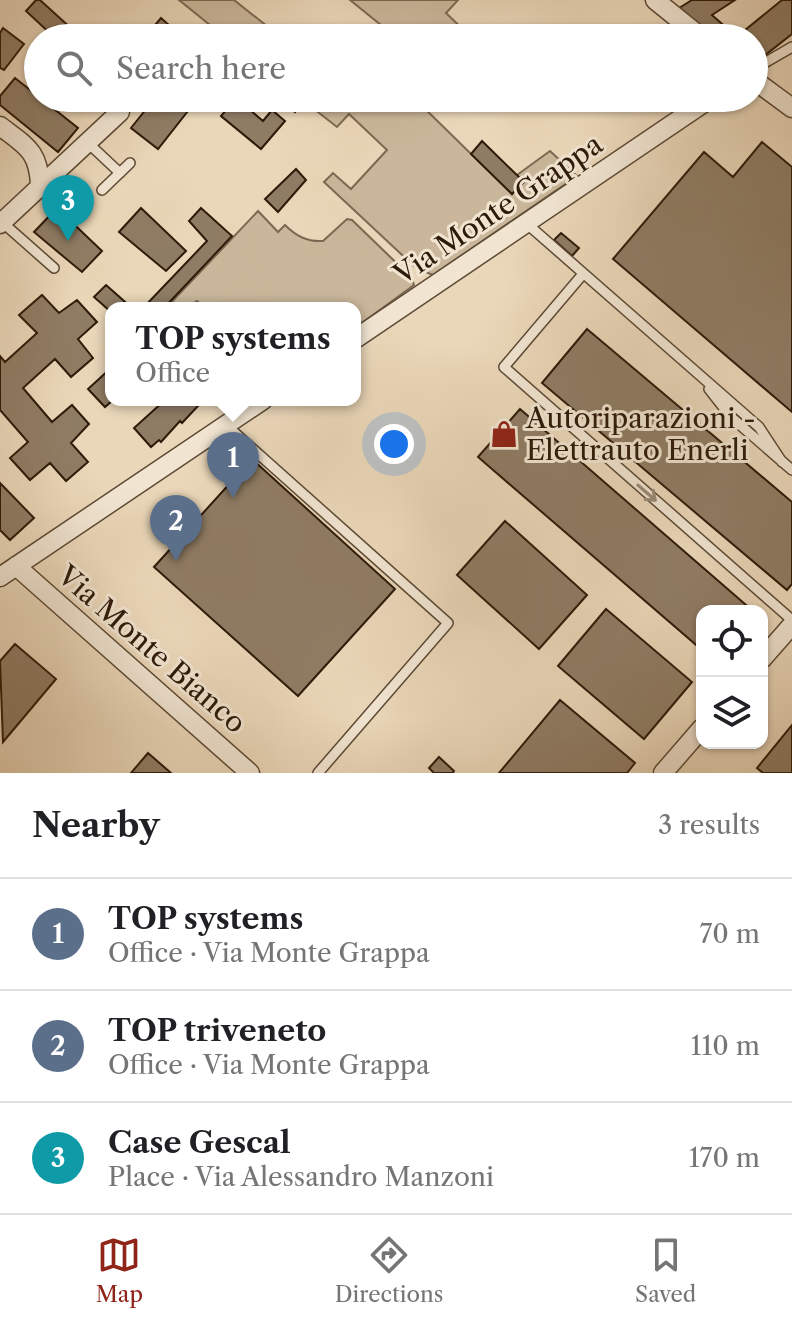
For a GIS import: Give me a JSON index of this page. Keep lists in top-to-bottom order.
{
  "streets": {
    "street": ["Via Monte Grappa", "Via Monte Bianco"]
  },
  "places": {
    "shop": ["Autoriparazioni - Elettrauto Enerli"]
  },
  "page": {
    "search": "Search here",
    "pins": ["3", "1", "2"],
    "popup": ["TOP systems", "Office"],
    "heading": ["Nearby", "3 results"],
    "list": [
      {
        "mark": "1",
        "name": "TOP systems",
        "note": "Office · Via Monte Grappa",
        "value": "70 m"
      },
      {
        "mark": "2",
        "name": "TOP triveneto",
        "note": "Office · Via Monte Grappa",
        "value": "110 m"
      },
      {
        "mark": "3",
        "name": "Case Gescal",
        "note": "Place · Via Alessandro Manzoni",
        "value": "170 m"
      }
    ],
    "nav": ["Map", "Directions", "Saved"]
  }
}
